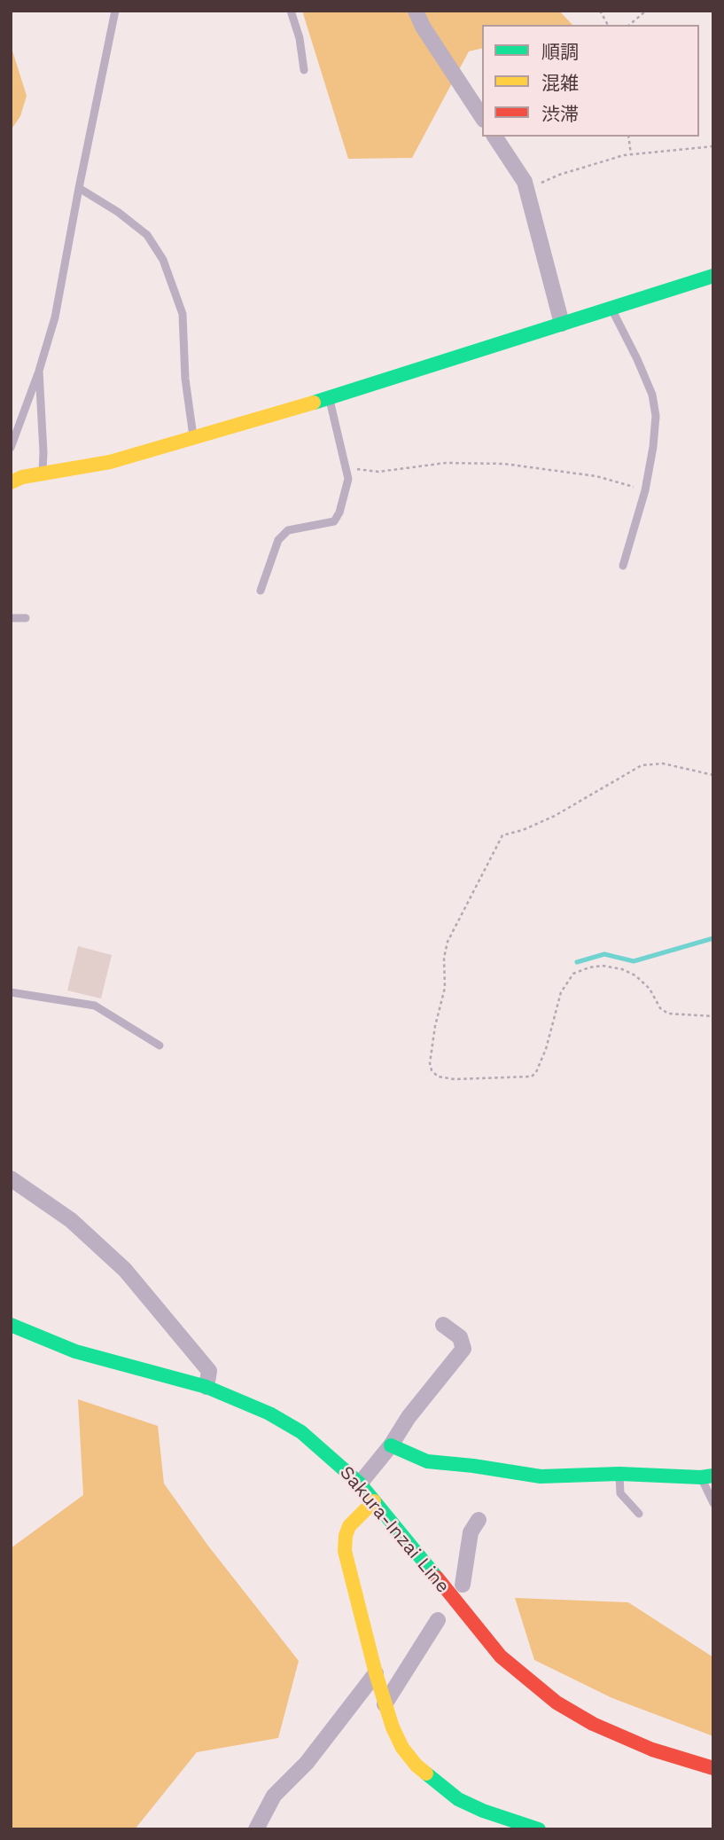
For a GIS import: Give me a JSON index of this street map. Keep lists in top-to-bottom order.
{
  "streets": {
    "street": ["Sakura-Inzai Line"]
  },
  "legend": ["順調", "混雑", "渋滞"]
}
